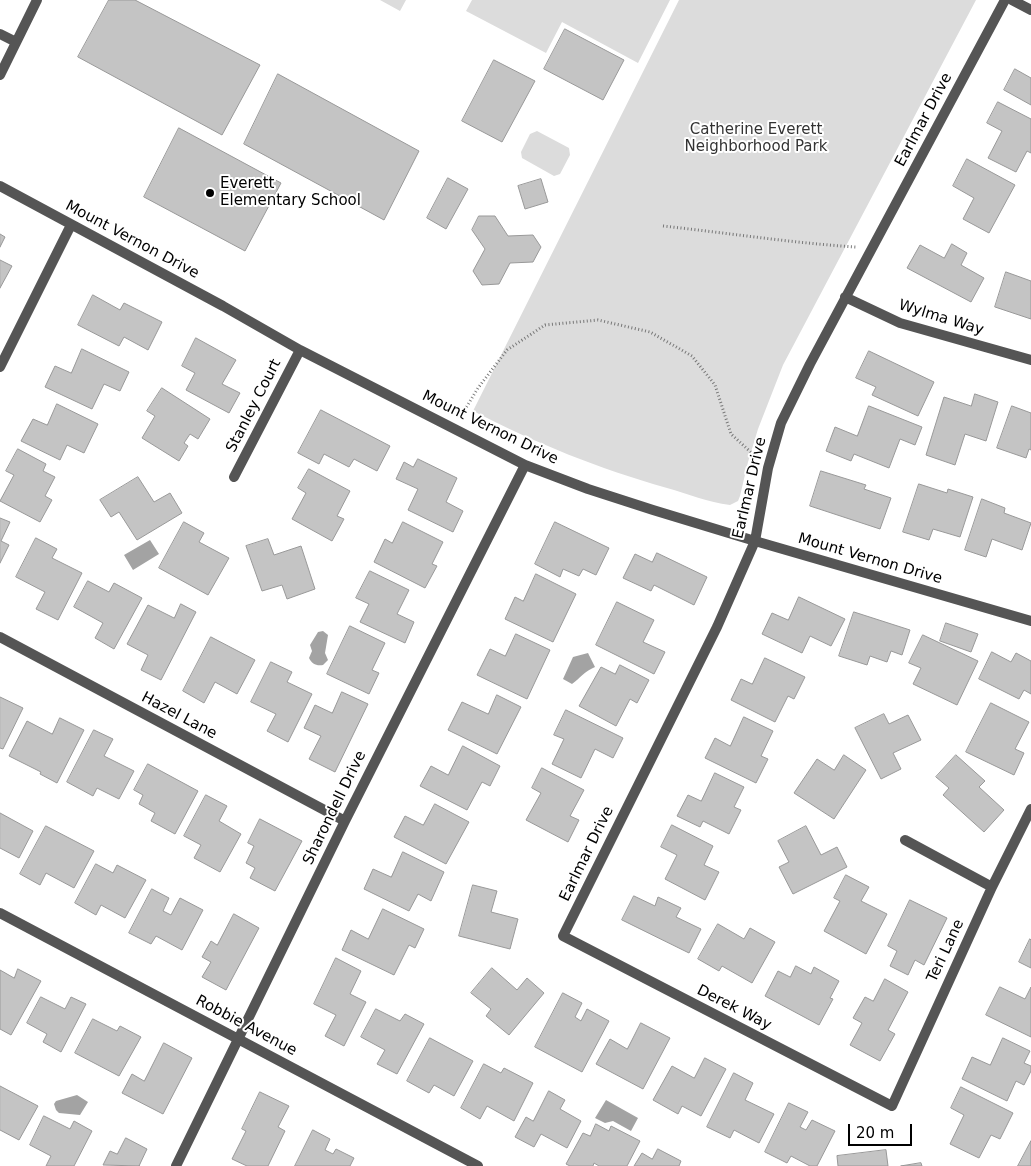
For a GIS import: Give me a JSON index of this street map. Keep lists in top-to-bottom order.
{
  "streets": {
    "street": [
      "Earlmar Drive",
      "Mount Vernon Drive",
      "Wylma Way",
      "Stanley Court",
      "Hazel Lane",
      "Sharondell Drive",
      "Teri Lane",
      "Derek Way",
      "Robbie Avenue"
    ]
  },
  "crossings": [
    ["Earlmar Drive", "Mount Vernon Drive"],
    ["Earlmar Drive", "Wylma Way"],
    ["Earlmar Drive", "Derek Way"],
    ["Mount Vernon Drive", "Stanley Court"],
    ["Mount Vernon Drive", "Sharondell Drive"],
    ["Hazel Lane", "Sharondell Drive"],
    ["Sharondell Drive", "Robbie Avenue"],
    ["Teri Lane", "Derek Way"]
  ],
  "parks": ["Catherine Everett Neighborhood Park"],
  "places": ["Everett Elementary School"],
  "scale_bar": "20 m"
}
